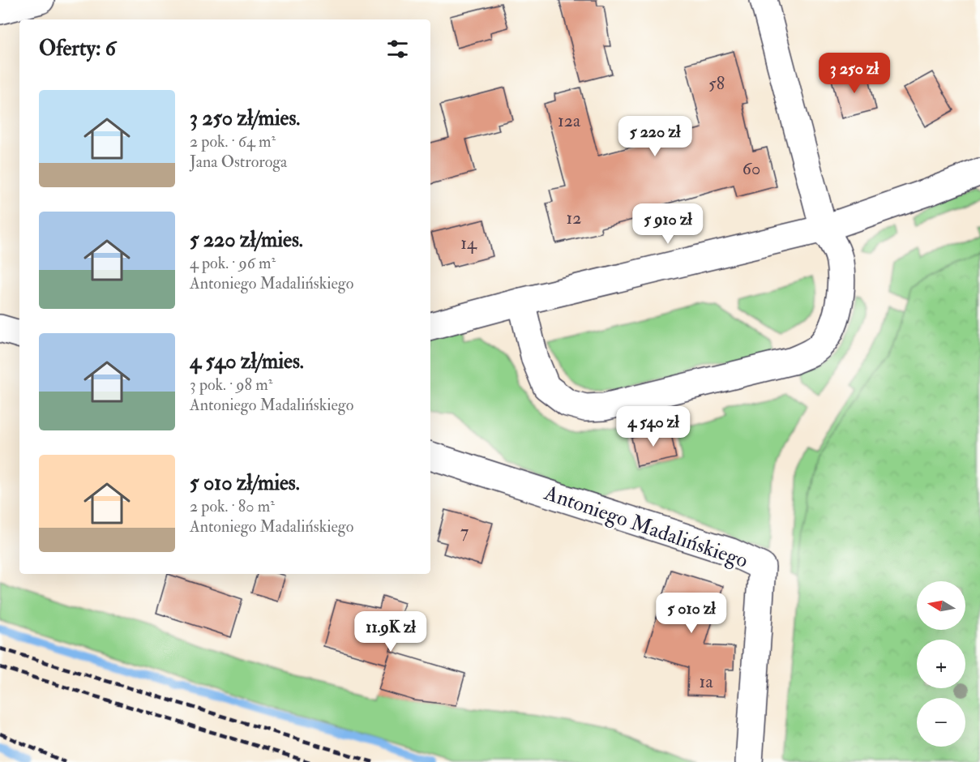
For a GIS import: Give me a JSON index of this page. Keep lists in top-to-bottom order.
{
  "streets": {
    "street": ["Antoniego Madalińskiego"]
  },
  "house_numbers": [
    "58",
    "12a",
    "60",
    "12",
    "14",
    "7",
    "1a"
  ],
  "north": "left",
  "page": {
    "heading": "Oferty: 6",
    "price": [
      "3 250 zł",
      "5 220 zł",
      "5 910 zł",
      "4 540 zł",
      "5 010 zł",
      "11.9K zł"
    ],
    "list": [
      {
        "name": "3 250 zł/mies.",
        "note": "2 pok. · 64 m² · Jana Ostroroga"
      },
      {
        "name": "5 220 zł/mies.",
        "note": "4 pok. · 96 m² · Antoniego Madalińskiego"
      },
      {
        "name": "4 540 zł/mies.",
        "note": "3 pok. · 98 m² · Antoniego Madalińskiego"
      },
      {
        "name": "5 010 zł/mies.",
        "note": "2 pok. · 80 m² · Antoniego Madalińskiego"
      }
    ],
    "map_buttons": ["+", "−"]
  }
}
